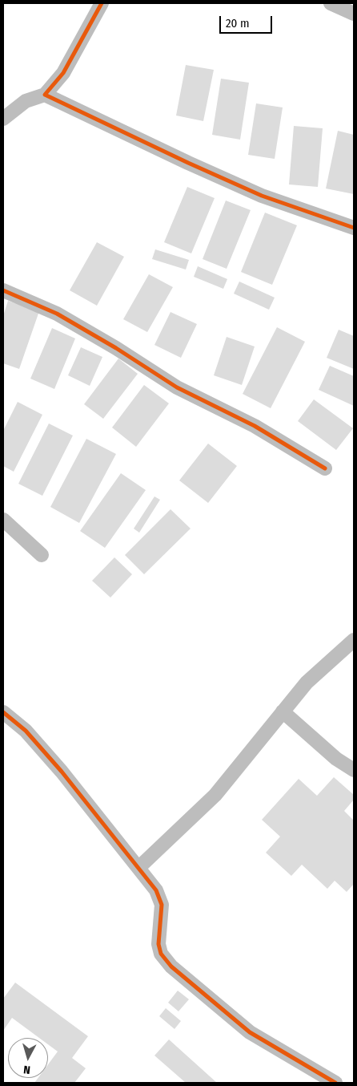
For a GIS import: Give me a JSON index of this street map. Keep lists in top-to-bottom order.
{
  "scale_bar": "20 m",
  "north": "bottom"
}
